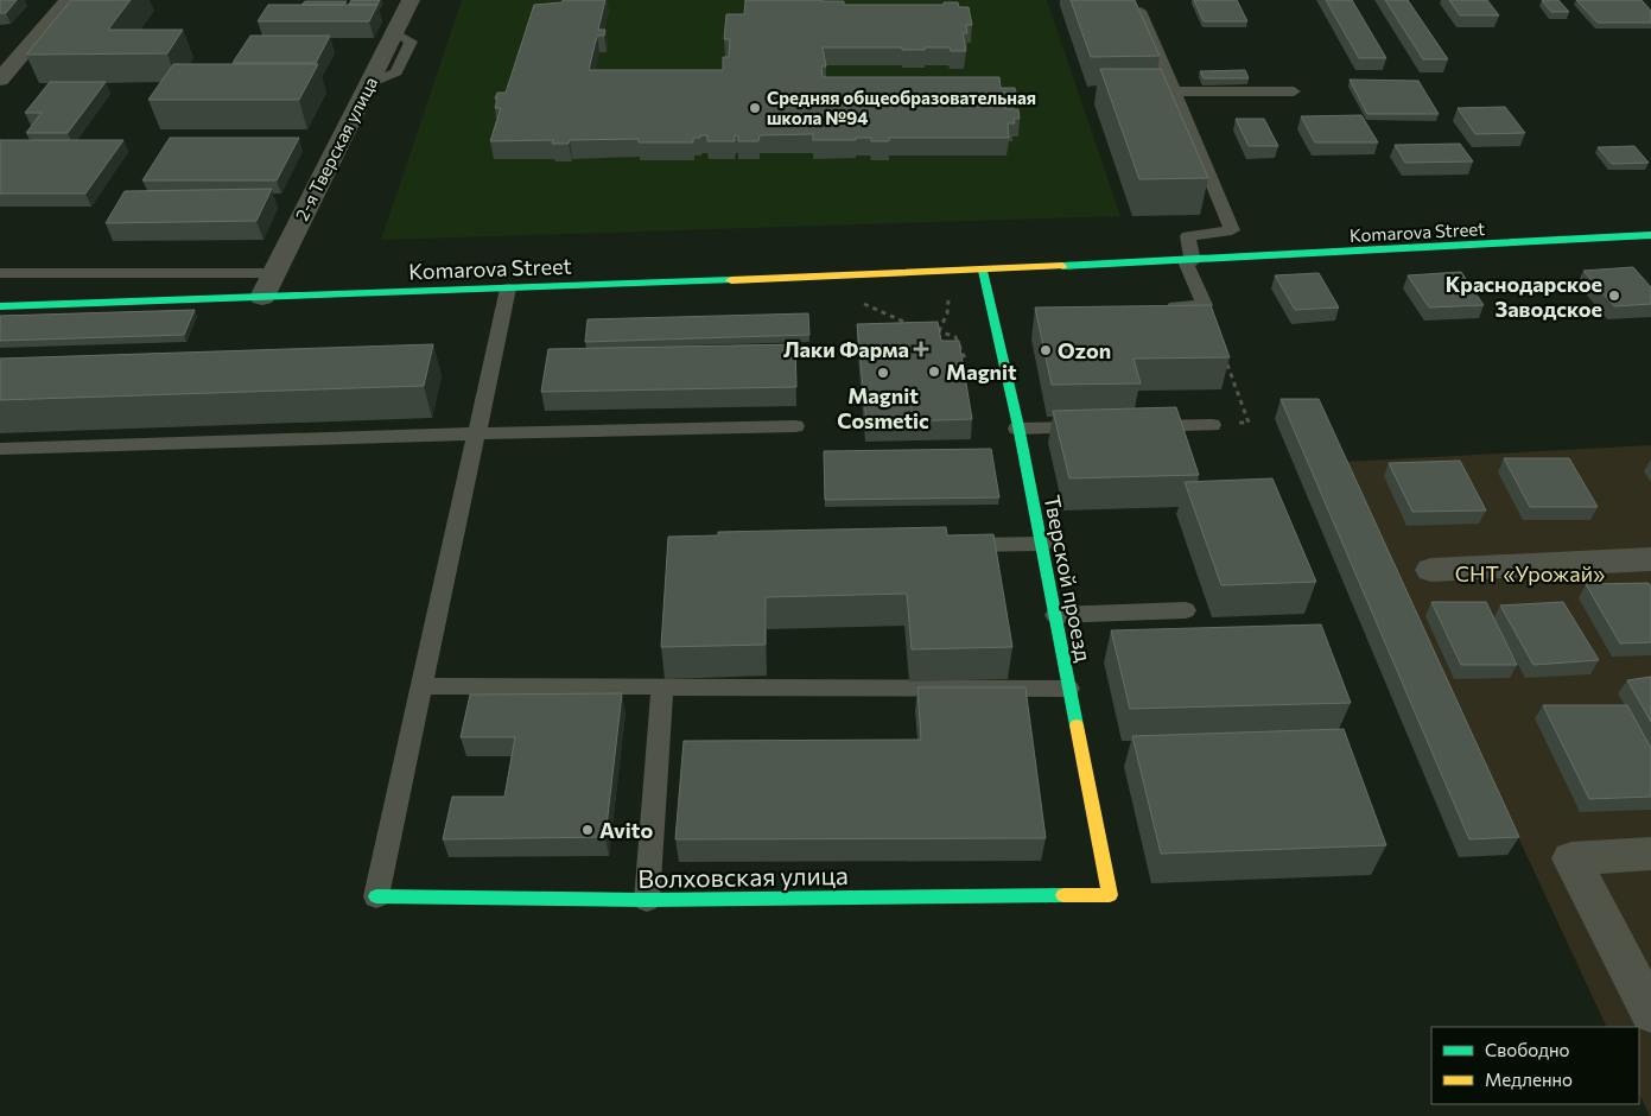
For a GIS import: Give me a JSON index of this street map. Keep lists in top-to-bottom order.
{
  "streets": {
    "street": [
      "2-я Тверская улица",
      "Komarova Street",
      "Тверской проезд",
      "Волховская улица"
    ]
  },
  "crossings": [
    ["2-я Тверская улица", "Komarova Street"],
    ["Komarova Street", "Тверской проезд"],
    ["Тверской проезд", "Волховская улица"]
  ],
  "parks": ["СНТ «Урожай»"],
  "places": {
    "other": [
      "Средняя общеобразовательная школа №94",
      "Краснодарское Заводское",
      "Ozon",
      "Magnit",
      "Magnit Cosmetic",
      "Avito"
    ],
    "health": ["Лаки Фарма"]
  },
  "legend": ["Свободно", "Медленно"]
}
